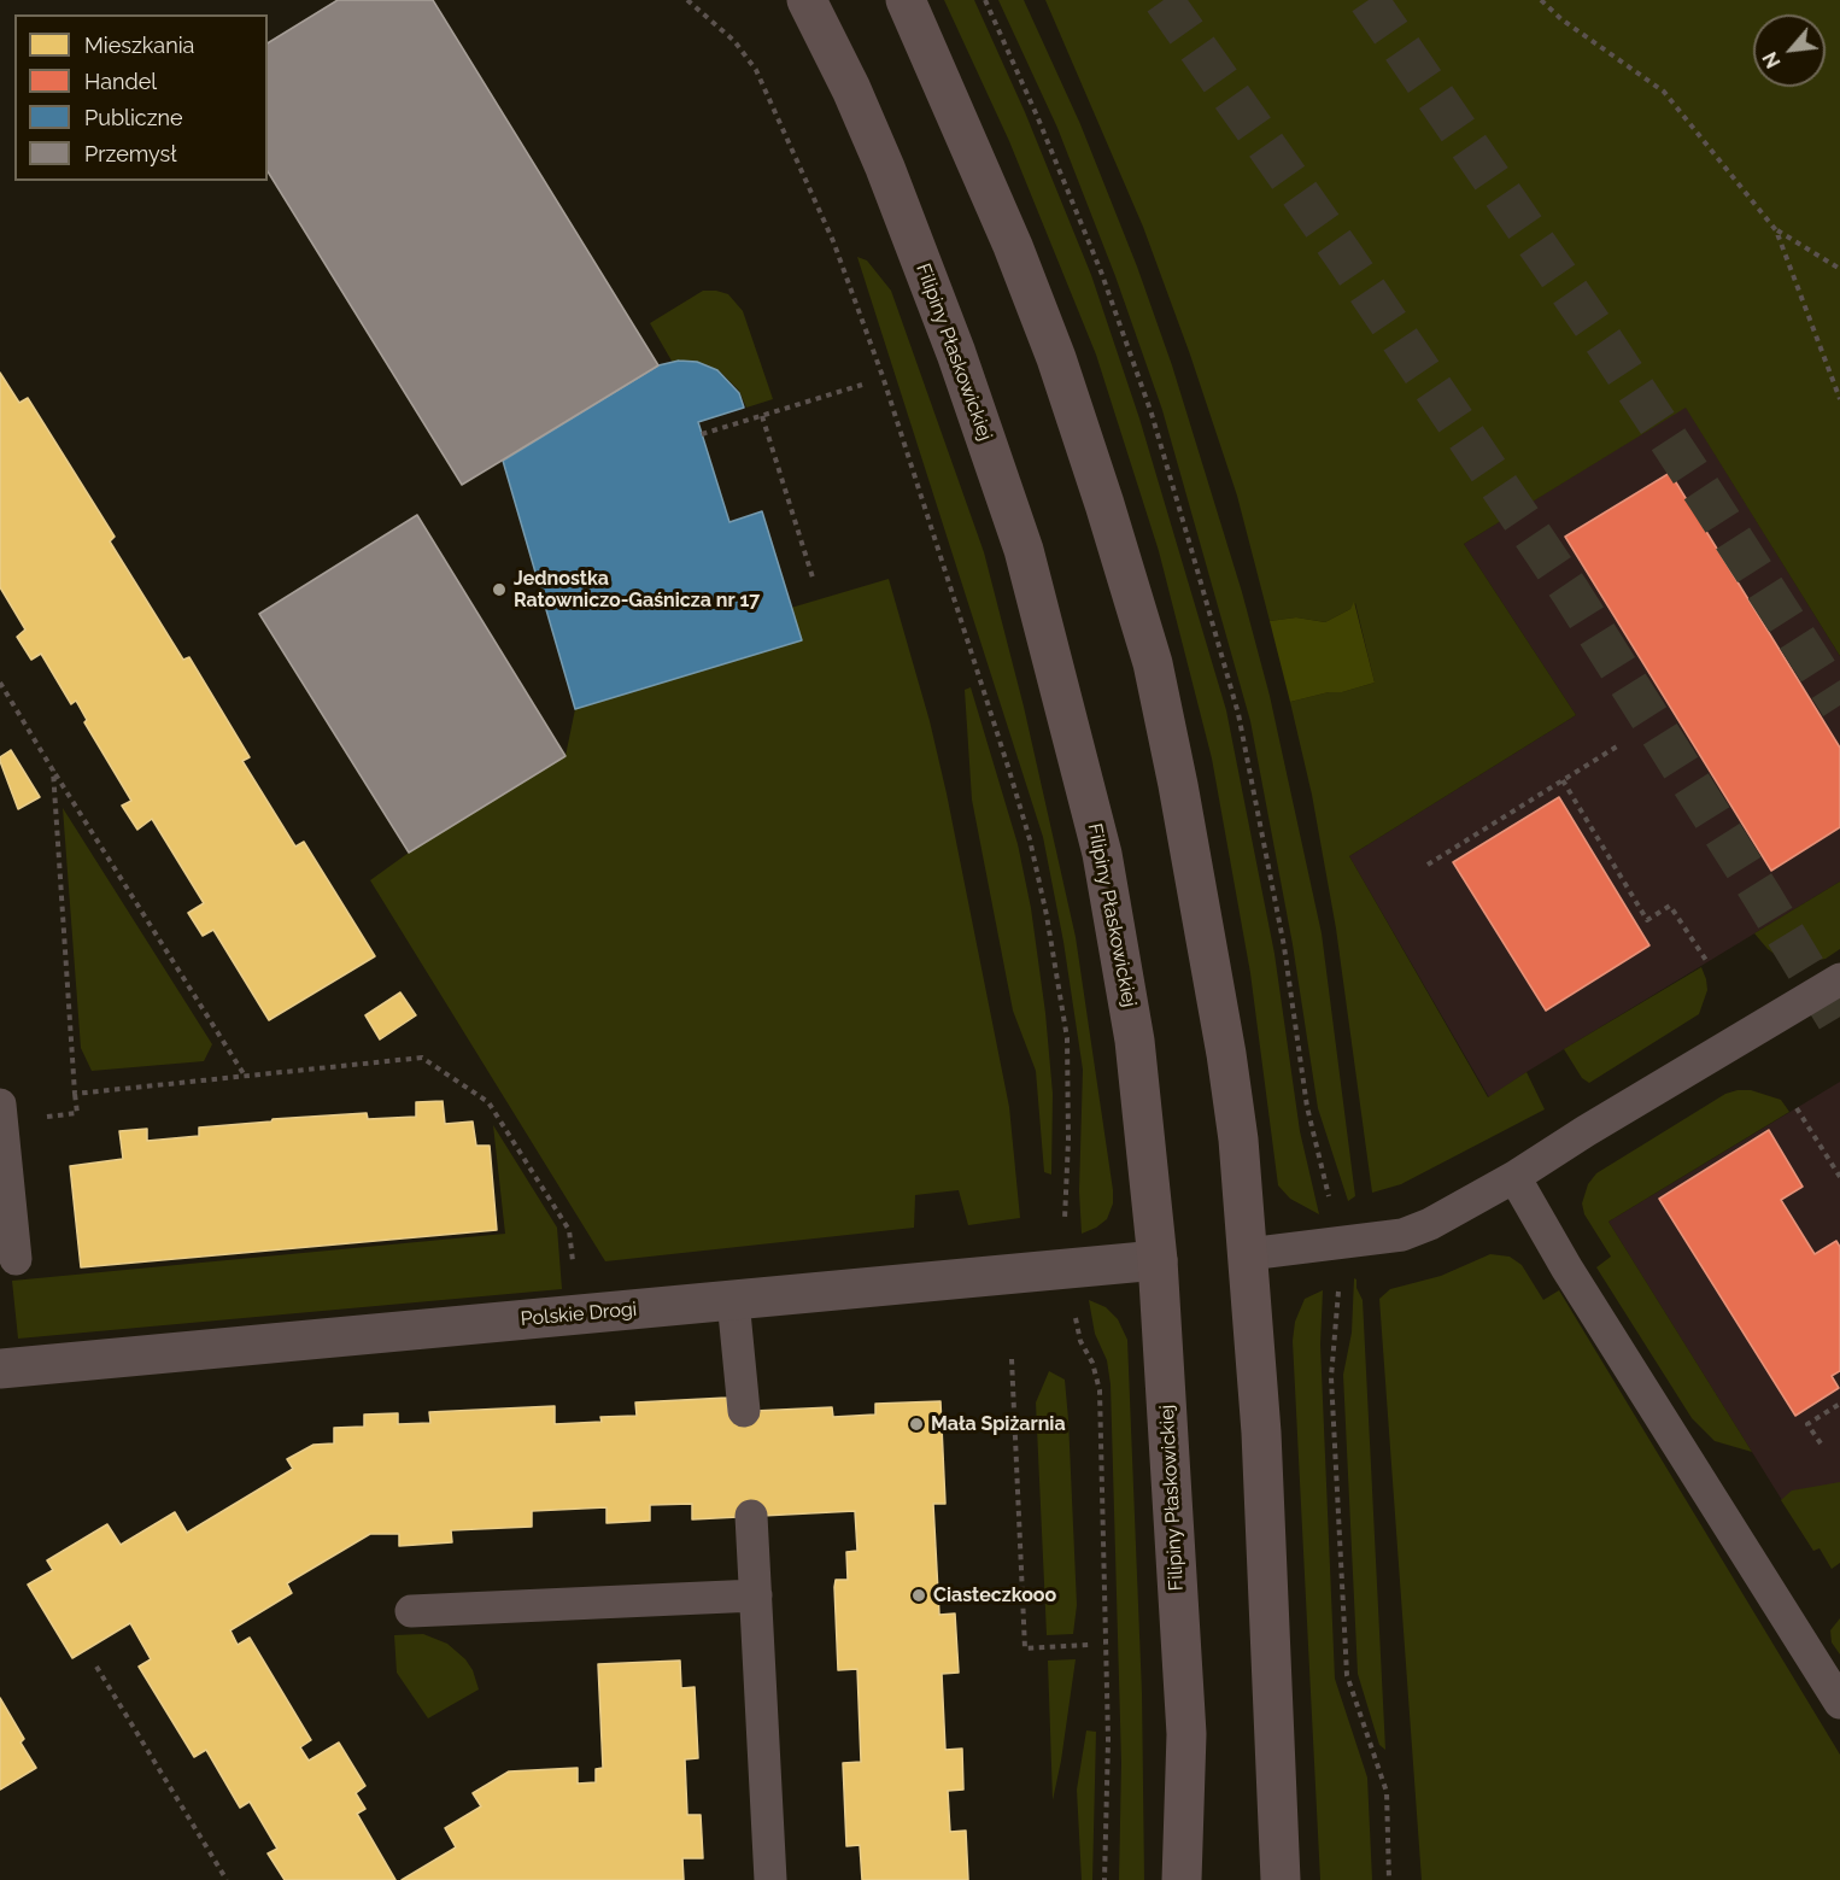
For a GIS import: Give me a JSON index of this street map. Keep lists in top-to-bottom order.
{
  "streets": {
    "main road": ["Filipiny Płaskowickiej"],
    "street": ["Polskie Drogi"]
  },
  "crossings": [
    ["Filipiny Płaskowickiej", "Polskie Drogi"]
  ],
  "places": ["Jednostka Ratowniczo-Gaśnicza nr 17", "Mała Spiżarnia", "Ciasteczkooo"],
  "legend": [
    "Mieszkania",
    "Handel",
    "Publiczne",
    "Przemysł"
  ],
  "north": "bottom left"
}
